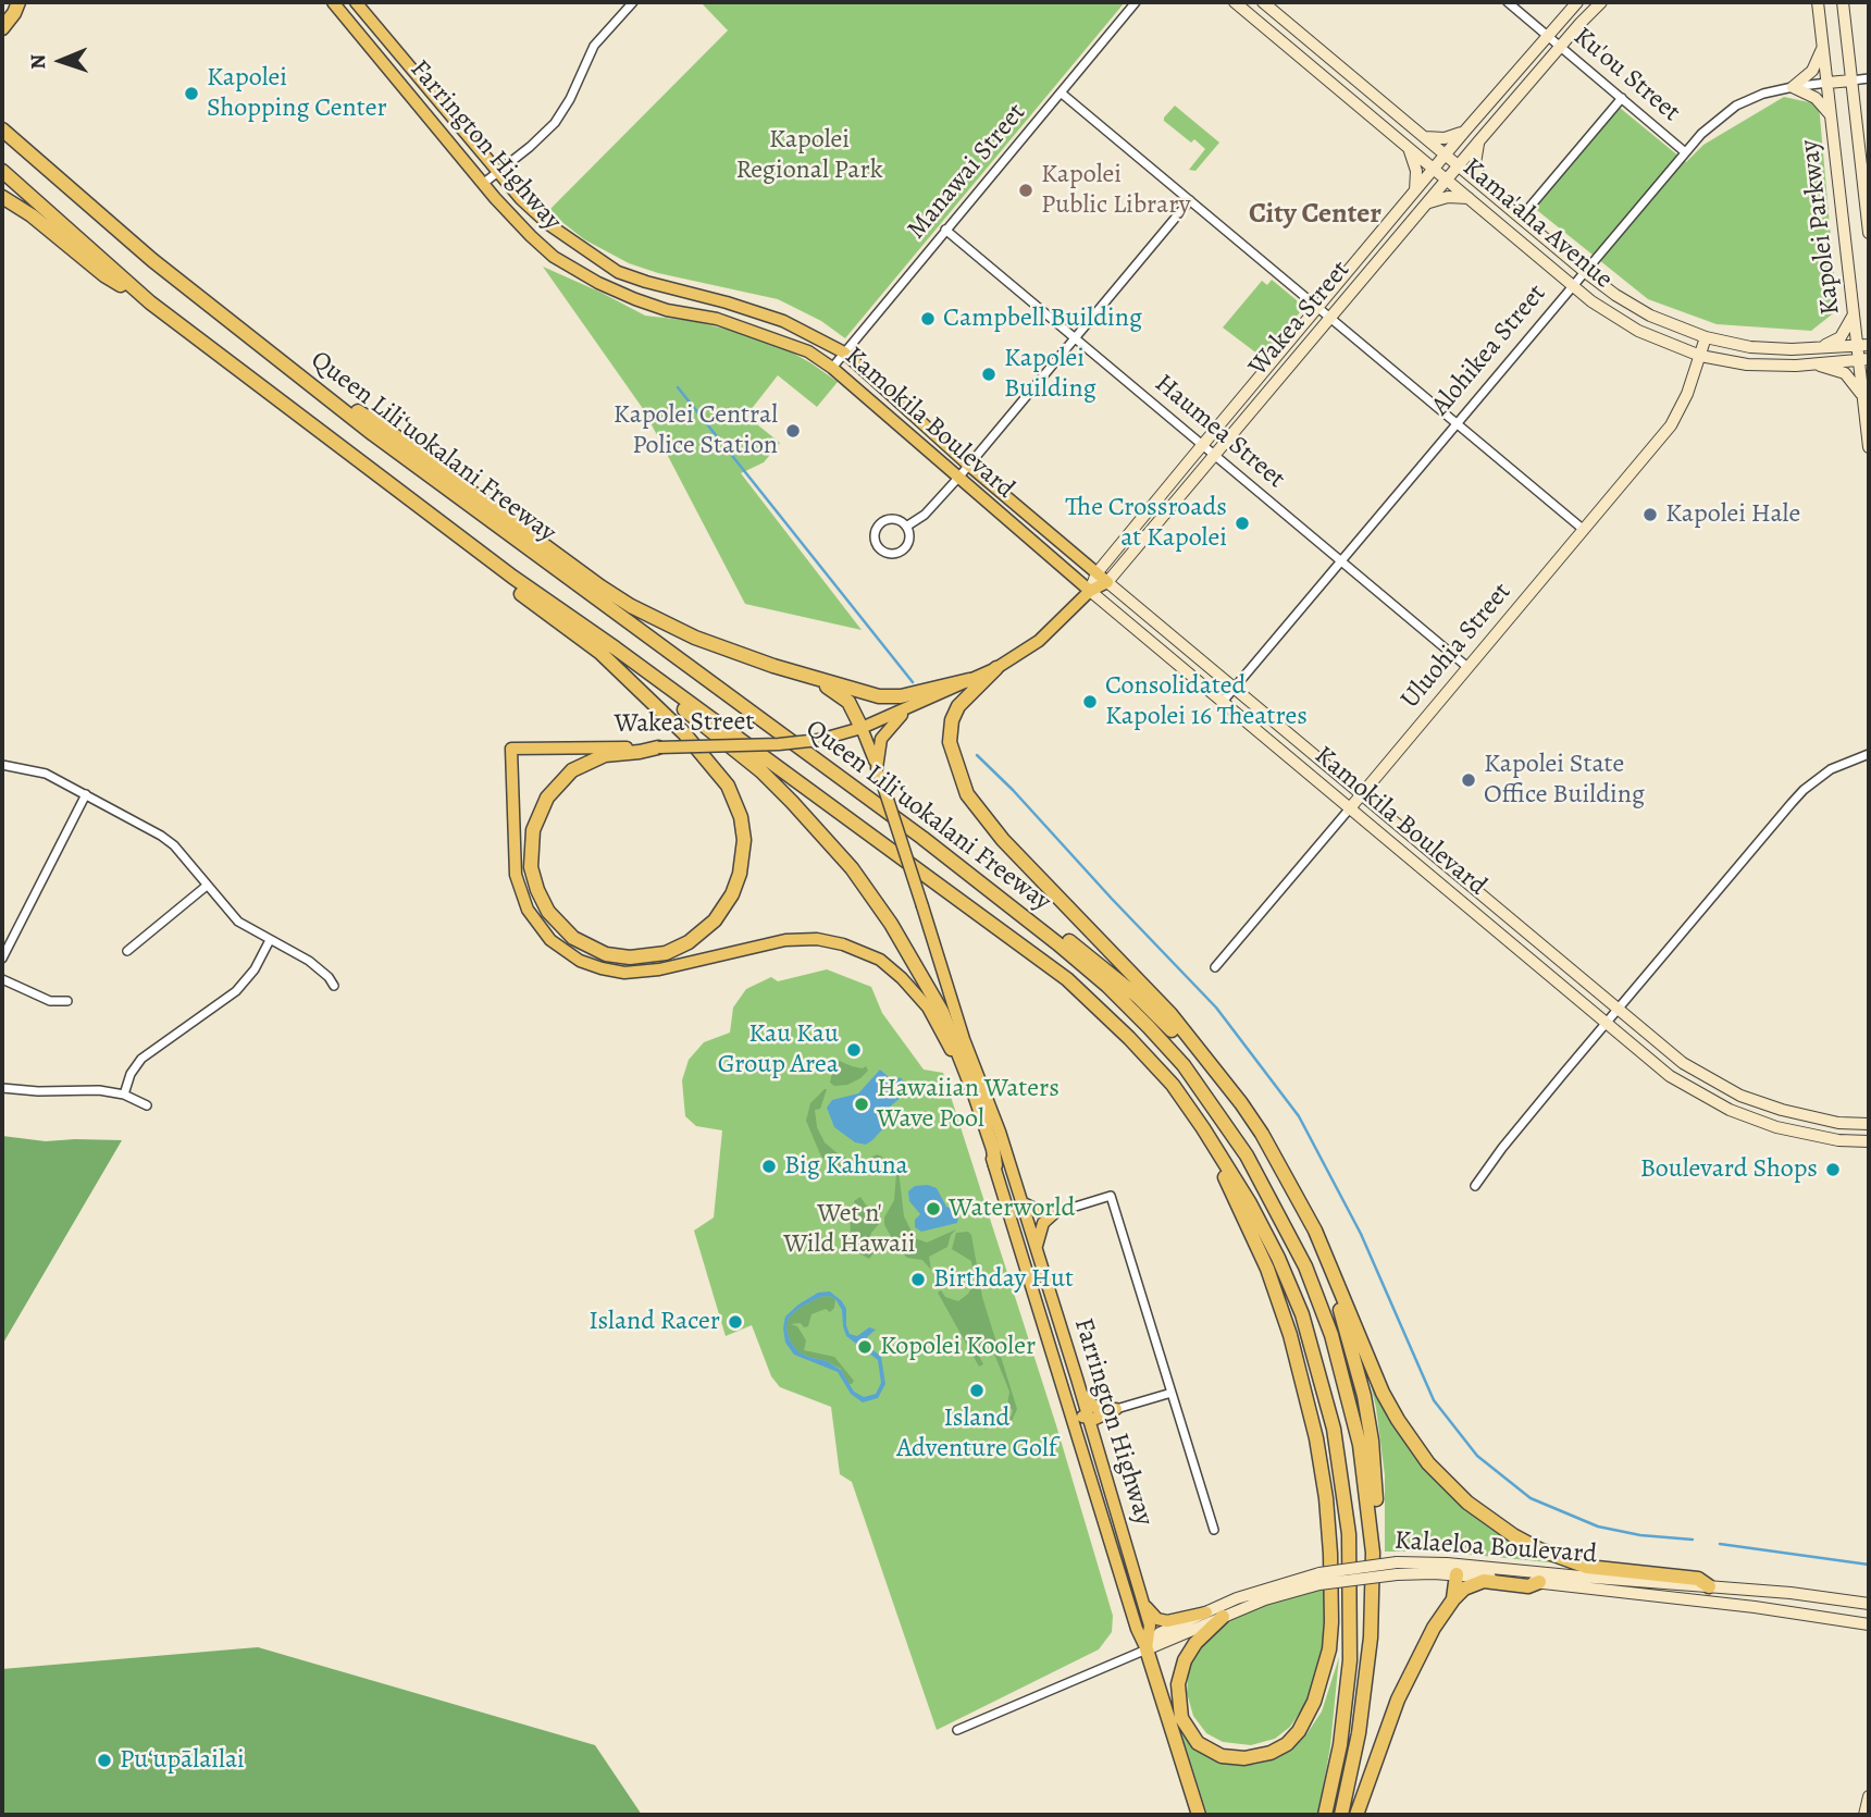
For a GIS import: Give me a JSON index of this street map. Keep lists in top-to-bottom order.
{
  "streets": {
    "highway": ["Queen Liliʻuokalani Freeway"],
    "main road": [
      "Farrington Highway",
      "Kama'aha Avenue",
      "Kapolei Parkway",
      "Wakea Street",
      "Kamokila Boulevard",
      "Uluohia Street",
      "Kalaeloa Boulevard"
    ],
    "street": [
      "Ku'ou Street",
      "Manawai Street",
      "Alohikea Street",
      "Haumea Street"
    ]
  },
  "crossings": [
    ["Ku'ou Street", "Wakea Street"],
    ["Ku'ou Street", "Alohikea Street"],
    ["Farrington Highway", "Wakea Street"],
    ["Farrington Highway", "Kamokila Boulevard"],
    ["Farrington Highway", "Kalaeloa Boulevard"],
    ["Manawai Street", "Kamokila Boulevard"],
    ["Manawai Street", "Haumea Street"],
    ["Kama'aha Avenue", "Kapolei Parkway"],
    ["Kama'aha Avenue", "Wakea Street"],
    ["Kama'aha Avenue", "Alohikea Street"],
    ["Kama'aha Avenue", "Uluohia Street"],
    ["Kapolei Parkway", "Alohikea Street"],
    ["Wakea Street", "Kamokila Boulevard"],
    ["Wakea Street", "Haumea Street"],
    ["Alohikea Street", "Kamokila Boulevard"],
    ["Alohikea Street", "Haumea Street"],
    ["Kamokila Boulevard", "Uluohia Street"],
    ["Haumea Street", "Uluohia Street"]
  ],
  "districts": ["City Center"],
  "parks": ["Kapolei Regional Park", "Wet n' Wild Hawaii"],
  "places": [
    "Kapolei Shopping Center",
    "Kapolei Public Library",
    "Campbell Building",
    "Kapolei Building",
    "Kapolei Central Police Station",
    "Kapolei Hale",
    "The Crossroads at Kapolei",
    "Consolidated Kapolei 16 Theatres",
    "Kapolei State Office Building",
    "Kau Kau Group Area",
    "Hawaiian Waters Wave Pool",
    "Big Kahuna",
    "Boulevard Shops",
    "Waterworld",
    "Birthday Hut",
    "Island Racer",
    "Kopolei Kooler",
    "Island Adventure Golf",
    "Puʻupālailai"
  ],
  "north": "left"
}
